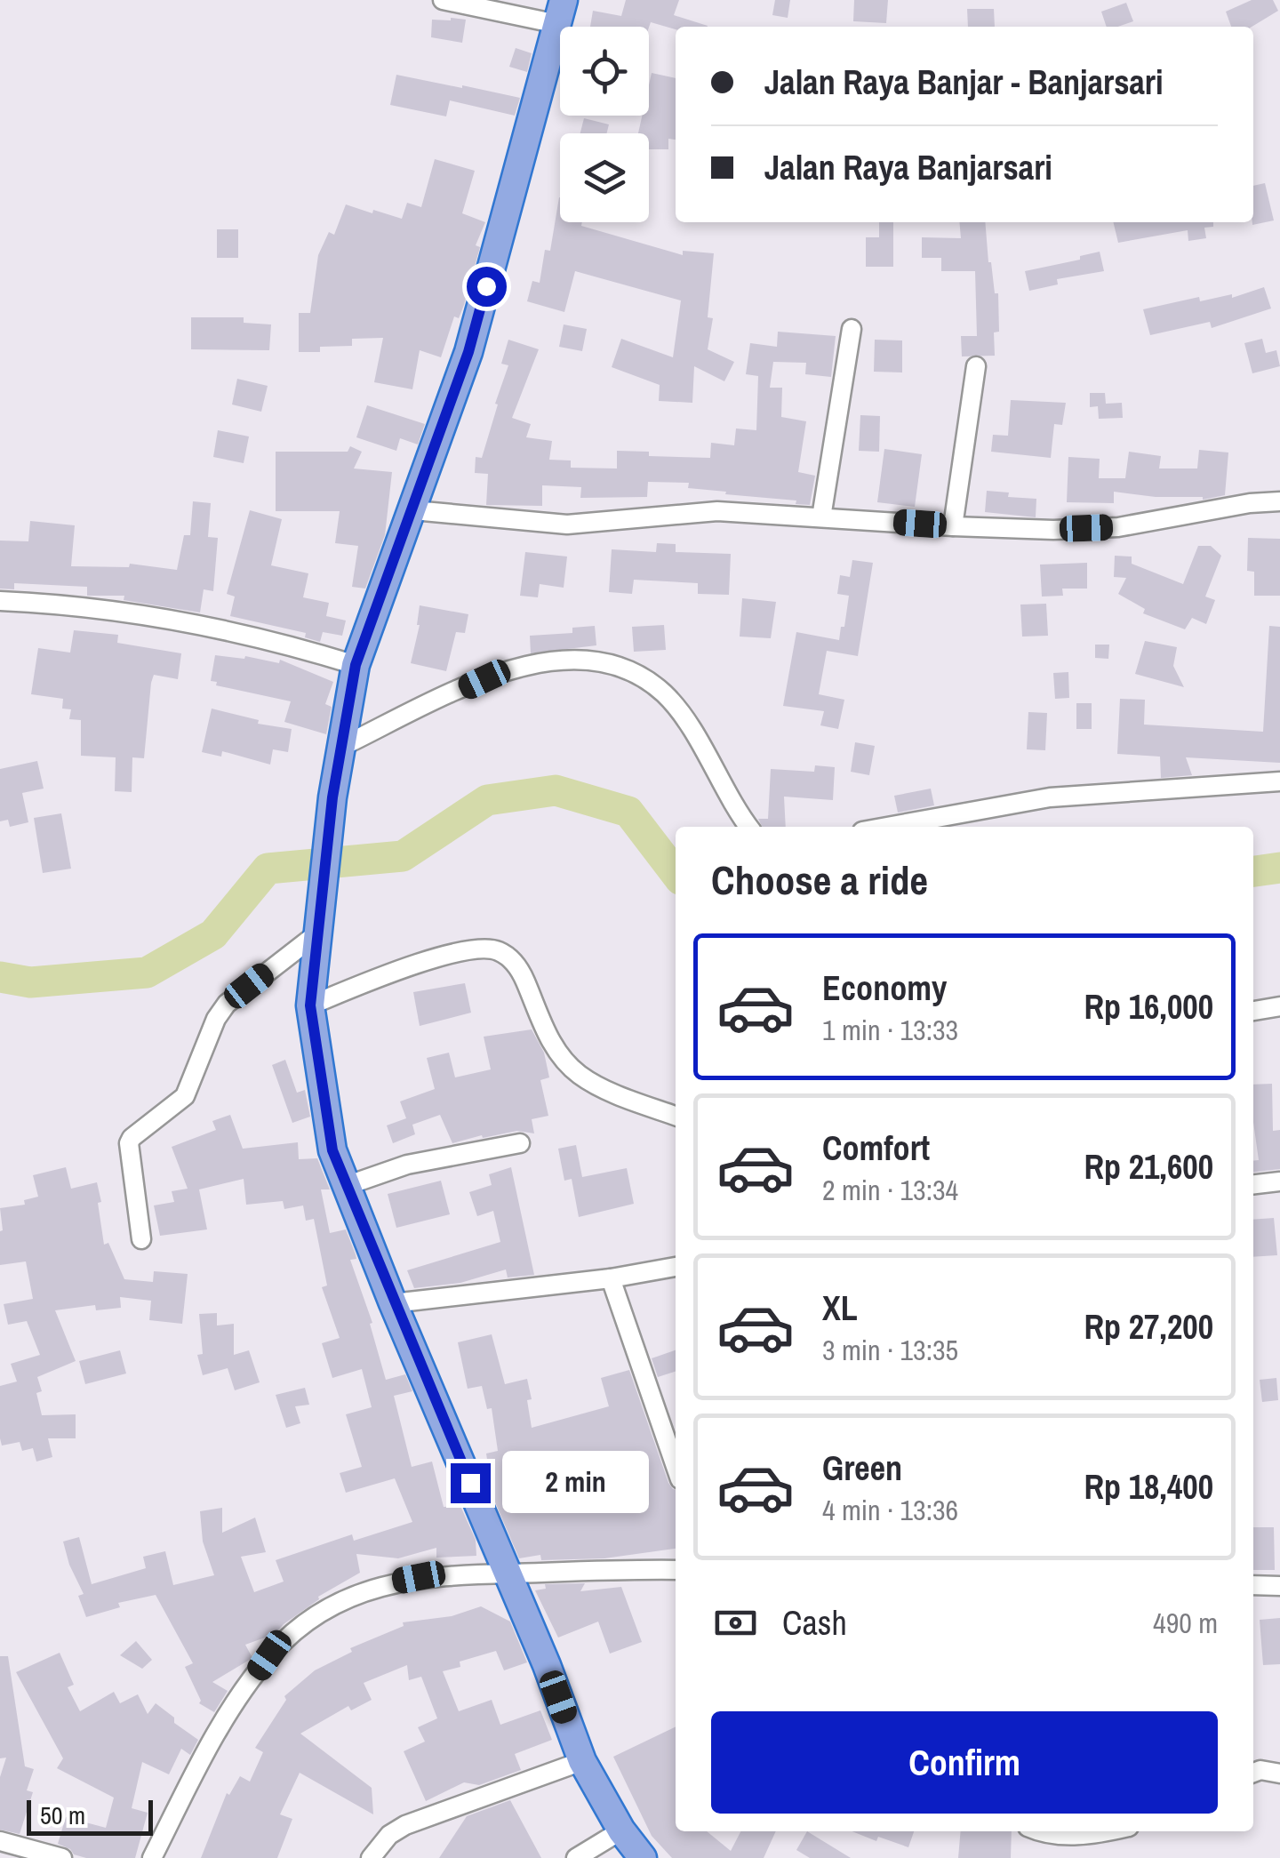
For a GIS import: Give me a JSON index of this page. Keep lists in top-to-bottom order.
{
  "scale_bar": "50 m",
  "page": {
    "banner": ["Jalan Raya Banjar - Banjarsari", "Jalan Raya Banjarsari"],
    "heading": "Choose a ride",
    "list": [
      {
        "name": "Economy",
        "note": "1 min · 13:33",
        "value": "Rp 16,000"
      },
      {
        "name": "Comfort",
        "note": "2 min · 13:34",
        "value": "Rp 21,600"
      },
      {
        "name": "XL",
        "note": "3 min · 13:35",
        "value": "Rp 27,200"
      },
      {
        "name": "Green",
        "note": "4 min · 13:36",
        "value": "Rp 18,400"
      }
    ],
    "bubble": "2 min",
    "pay": ["Cash", "490 m"],
    "buttons": "Confirm",
    "scale": "50 m"
  }
}
